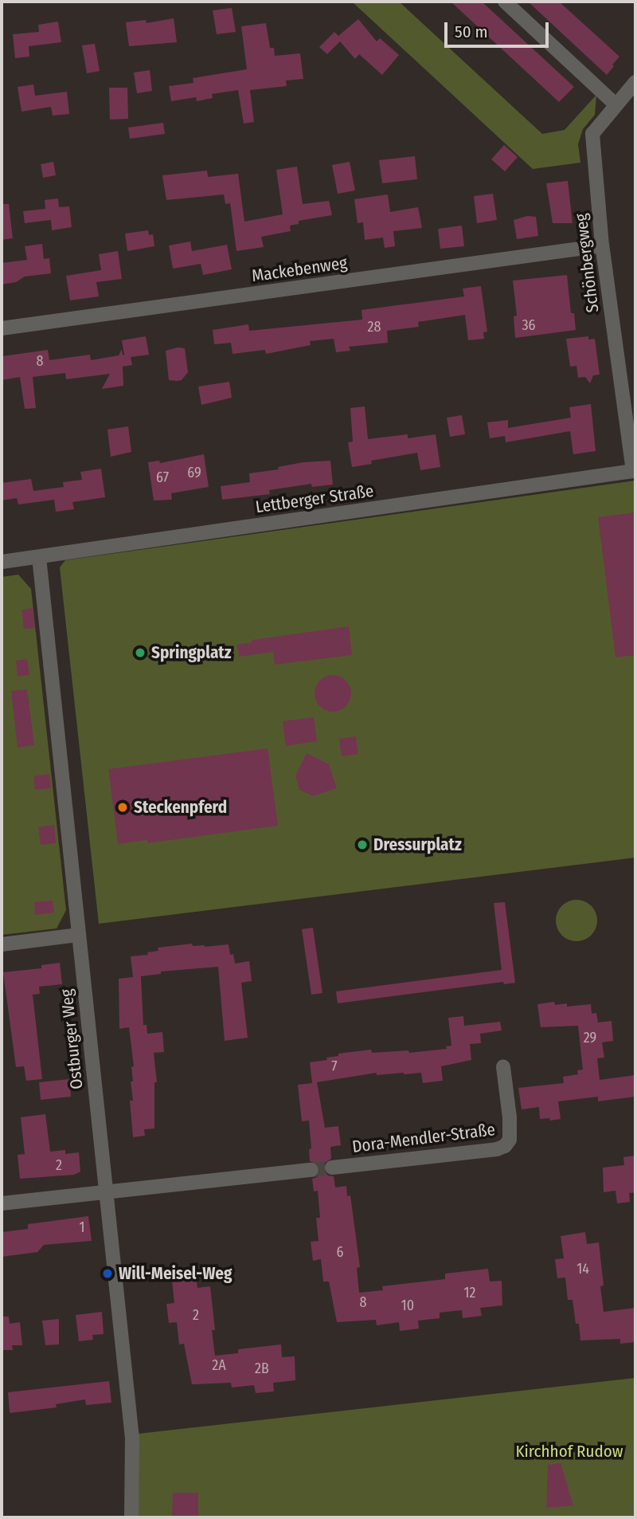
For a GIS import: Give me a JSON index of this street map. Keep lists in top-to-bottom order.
{
  "streets": {
    "street": [
      "Schönbergweg",
      "Mackebenweg",
      "Lettberger Straße",
      "Ostburger Weg",
      "Dora-Mendler-Straße"
    ]
  },
  "crossings": [
    ["Schönbergweg", "Mackebenweg"],
    ["Schönbergweg", "Lettberger Straße"],
    ["Lettberger Straße", "Ostburger Weg"]
  ],
  "parks": ["Kirchhof Rudow"],
  "places": [
    "Springplatz",
    "Steckenpferd",
    "Dressurplatz",
    "Will-Meisel-Weg"
  ],
  "house_numbers": [
    "36",
    "28",
    "8",
    "69",
    "67",
    "29",
    "7",
    "2",
    "1",
    "6",
    "14",
    "12",
    "8",
    "10",
    "2",
    "2A",
    "2B"
  ],
  "scale_bar": "50 m"
}
